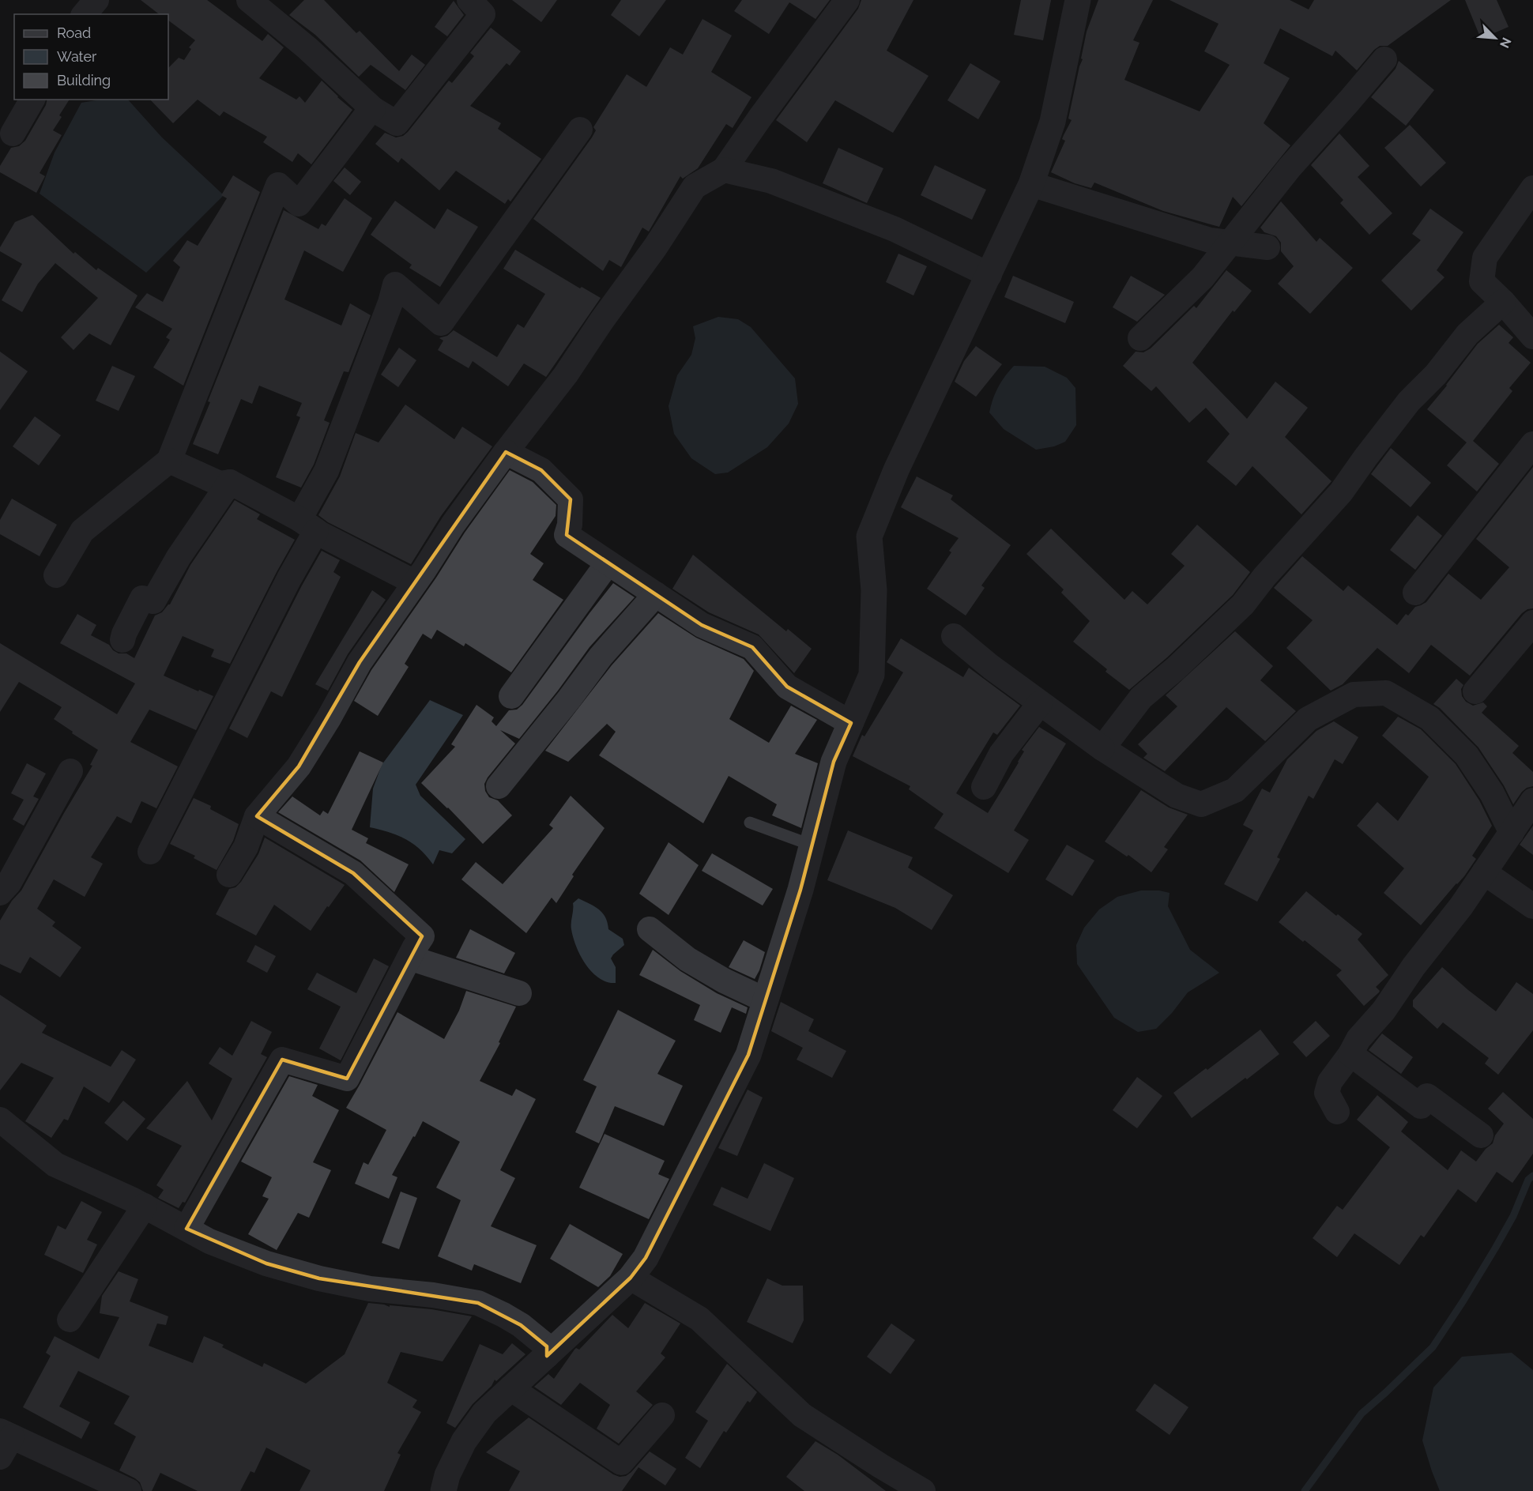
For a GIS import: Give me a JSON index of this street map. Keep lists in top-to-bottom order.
{
  "legend": ["Road", "Water", "Building"],
  "north": "bottom right"
}
